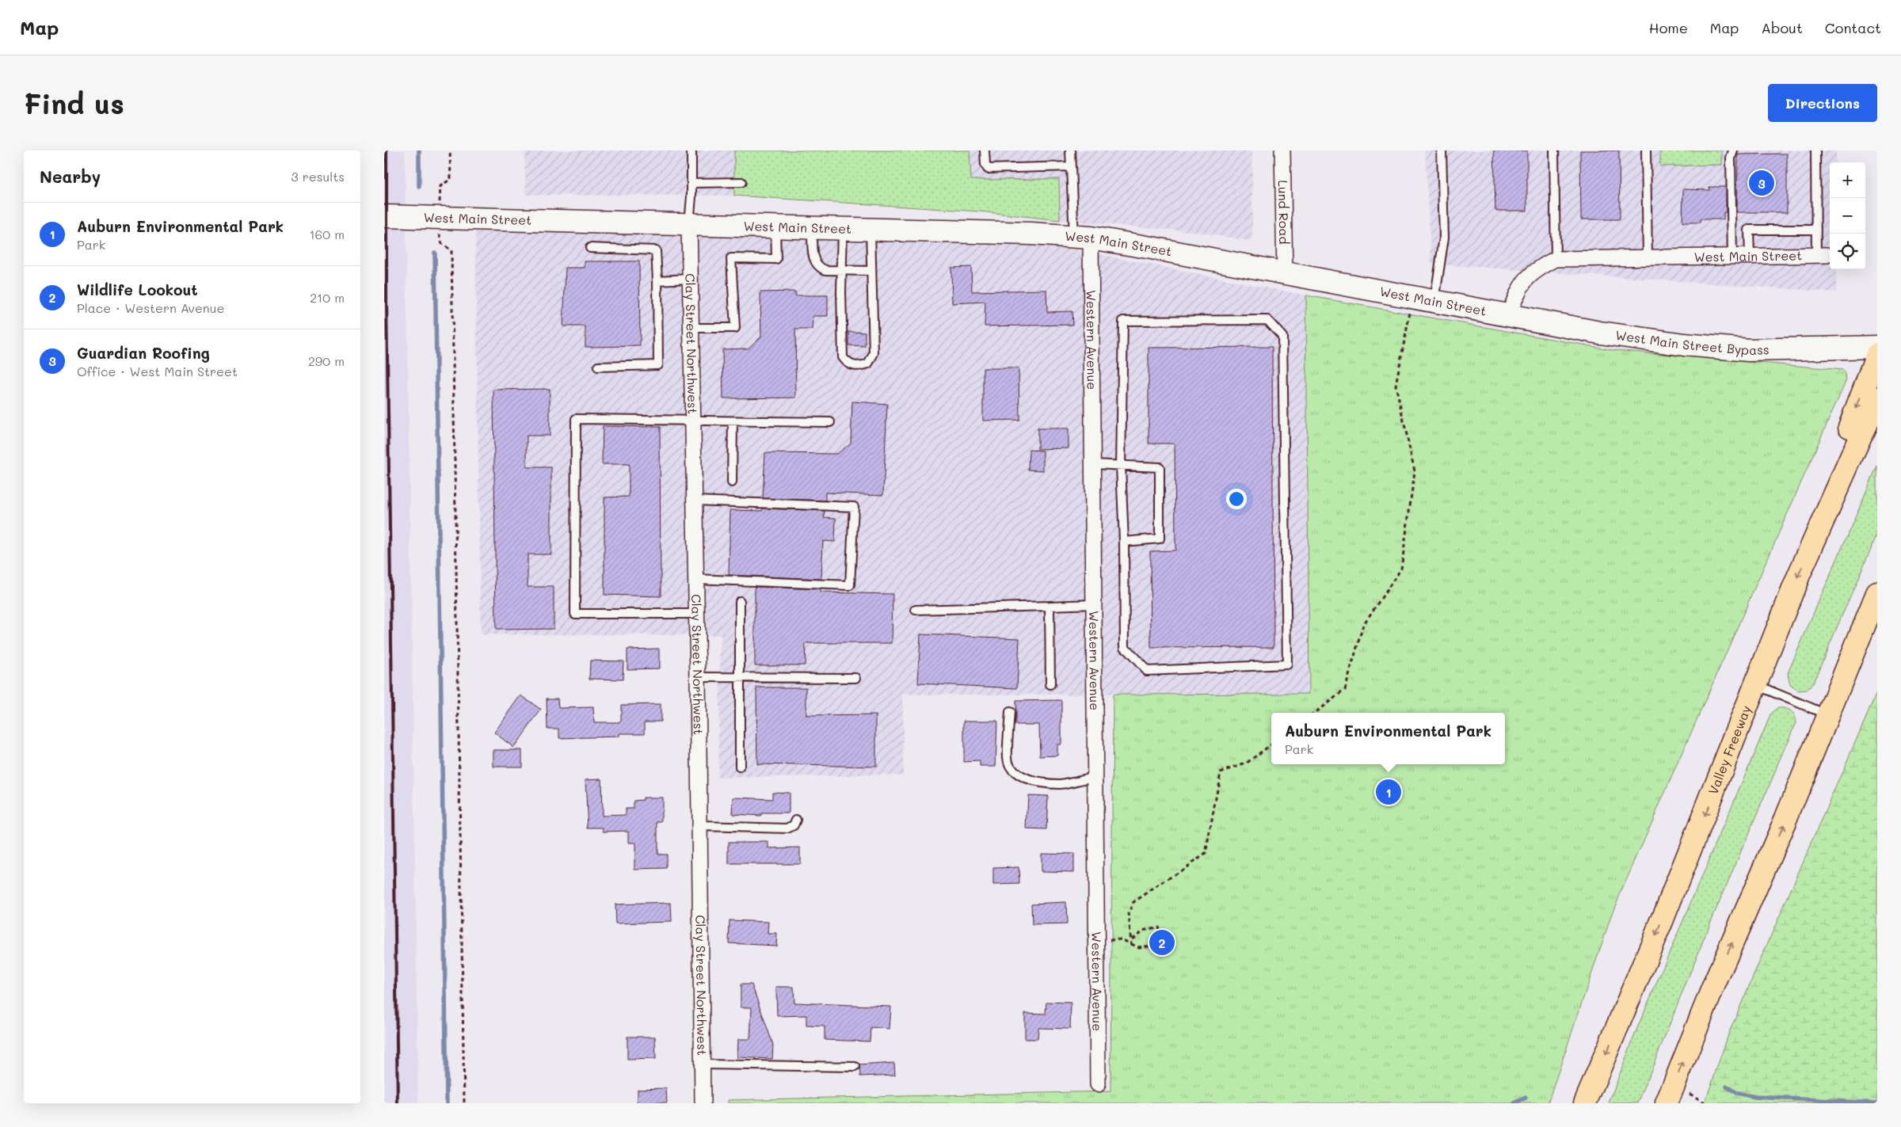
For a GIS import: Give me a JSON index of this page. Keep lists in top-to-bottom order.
{
  "streets": {
    "highway": ["Valley Freeway"],
    "main road": ["West Main Street", "West Main Street Bypass"],
    "street": ["Lund Road", "Western Avenue", "Clay Street Northwest"]
  },
  "crossings": [
    ["Lund Road", "West Main Street"],
    ["West Main Street", "Western Avenue"],
    ["West Main Street", "West Main Street Bypass"],
    ["West Main Street", "Clay Street Northwest"]
  ],
  "page": {
    "header": "Map",
    "nav": [
      "Home",
      "Map",
      "About",
      "Contact"
    ],
    "buttons": "Directions",
    "title": "Find us",
    "heading": ["Nearby", "3 results"],
    "map_buttons": ["+", "−"],
    "pins": ["3", "1", "2"],
    "list": [
      {
        "mark": "1",
        "name": "Auburn Environmental Park",
        "note": "Park",
        "value": "160 m"
      },
      {
        "mark": "2",
        "name": "Wildlife Lookout",
        "note": "Place · Western Avenue",
        "value": "210 m"
      },
      {
        "mark": "3",
        "name": "Guardian Roofing",
        "note": "Office · West Main Street",
        "value": "290 m"
      }
    ],
    "popup": ["Auburn Environmental Park", "Park"]
  }
}
